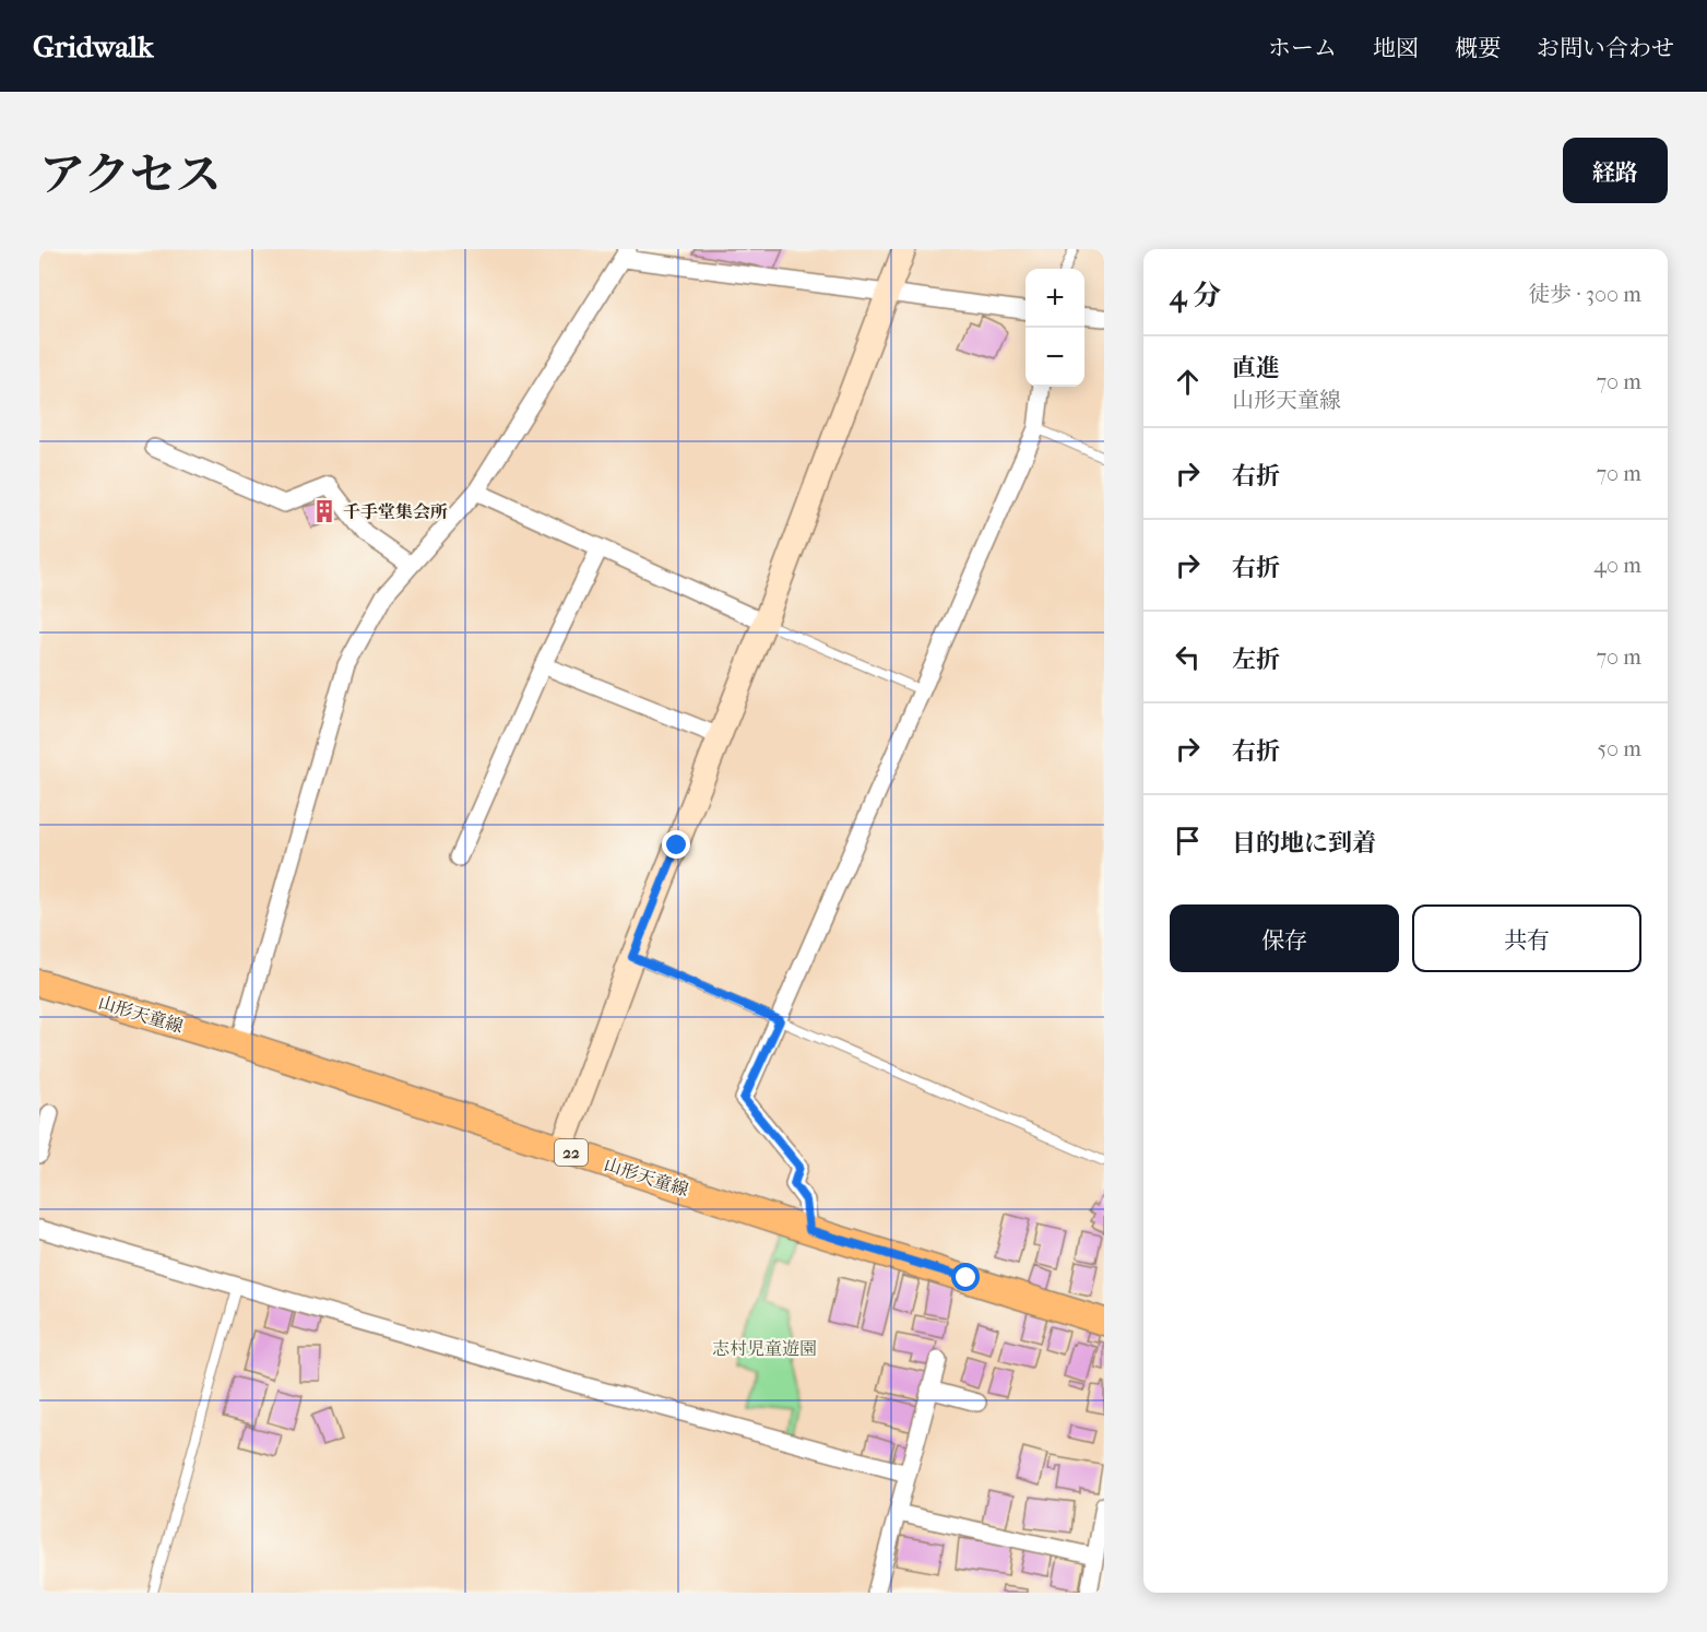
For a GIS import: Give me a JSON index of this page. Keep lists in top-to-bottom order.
{
  "streets": {
    "main road": ["山形天童線", "22"]
  },
  "parks": ["志村児童遊園"],
  "places": {
    "building": ["千手堂集会所"]
  },
  "page": {
    "header": "Gridwalk",
    "nav": [
      "ホーム",
      "地図",
      "概要",
      "お問い合わせ"
    ],
    "title": "アクセス",
    "buttons": [
      "経路",
      ["保存", "共有"]
    ],
    "heading": ["4 分", "徒歩 · 300 m"],
    "map_buttons": ["+", "−"],
    "list": [
      ["直進", "山形天童線", "70 m"],
      ["右折", "70 m"],
      ["右折", "40 m"],
      ["左折", "70 m"],
      ["右折", "50 m"],
      "目的地に到着"
    ]
  }
}
